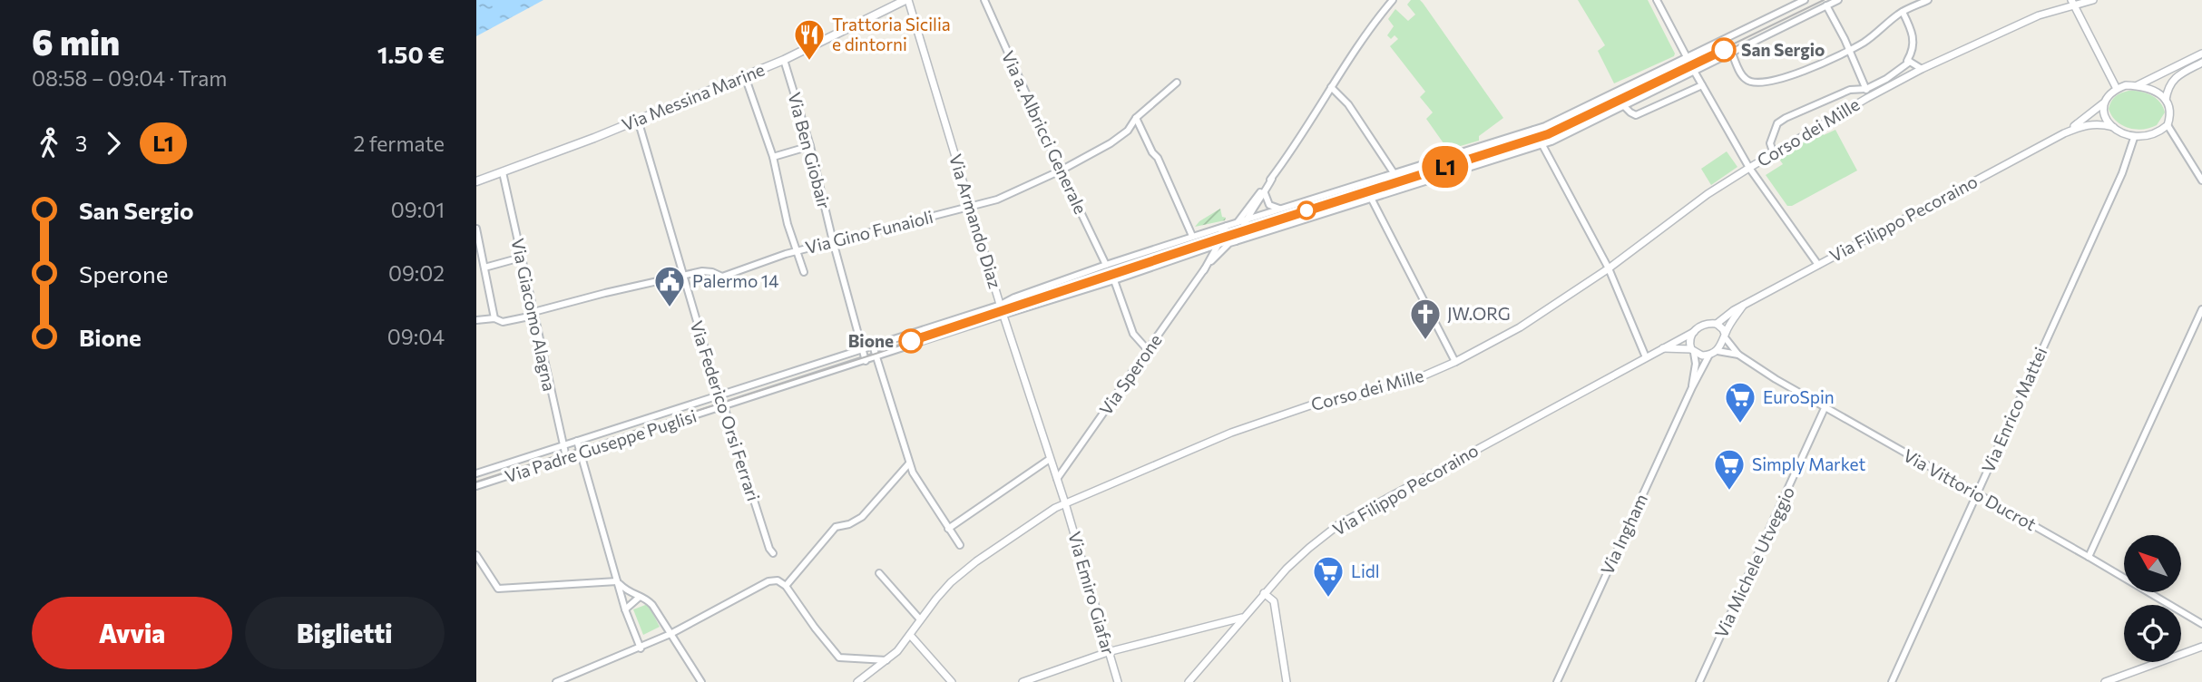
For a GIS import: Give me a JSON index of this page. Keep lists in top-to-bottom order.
{
  "streets": {
    "main road": ["Via Messina Marine"],
    "street": [
      "Via a. Albricci Generale",
      "Corso dei Mille",
      "Via Ben Giobair",
      "Via Filippo Pecoraino",
      "Via Armando Diaz",
      "Via Gino Funaioli",
      "Via Giacomo Alagna",
      "Via Sperone",
      "Via Enrico Mattei",
      "Via Federico Orsi Ferrari",
      "Via Padre Guseppe Puglisi",
      "Via Vittorio Ducrot",
      "Via Ingham",
      "Via Michele Utveggio",
      "Via Emiro Giafar"
    ]
  },
  "crossings": [
    ["Via Messina Marine", "Via Ben Giobair"],
    ["Via Messina Marine", "Via Armando Diaz"],
    ["Via Messina Marine", "Via Giacomo Alagna"],
    ["Via Messina Marine", "Via Federico Orsi Ferrari"],
    ["Via a. Albricci Generale", "Via Gino Funaioli"],
    ["Via a. Albricci Generale", "Via Padre Guseppe Puglisi"],
    ["Corso dei Mille", "Via Emiro Giafar"],
    ["Via Ben Giobair", "Via Gino Funaioli"],
    ["Via Ben Giobair", "Via Padre Guseppe Puglisi"],
    ["Via Filippo Pecoraino", "Via Enrico Mattei"],
    ["Via Filippo Pecoraino", "Via Ingham"],
    ["Via Armando Diaz", "Via Gino Funaioli"],
    ["Via Armando Diaz", "Via Sperone"],
    ["Via Armando Diaz", "Via Padre Guseppe Puglisi"],
    ["Via Armando Diaz", "Via Emiro Giafar"],
    ["Via Gino Funaioli", "Via Giacomo Alagna"],
    ["Via Gino Funaioli", "Via Federico Orsi Ferrari"],
    ["Via Giacomo Alagna", "Via Padre Guseppe Puglisi"],
    ["Via Sperone", "Via Emiro Giafar"],
    ["Via Enrico Mattei", "Via Vittorio Ducrot"],
    ["Via Federico Orsi Ferrari", "Via Padre Guseppe Puglisi"],
    ["Via Vittorio Ducrot", "Via Michele Utveggio"]
  ],
  "places": {
    "other": ["San Sergio", "Bione"],
    "restaurant": ["Trattoria Sicilia e dintorni"],
    "public building": ["Palermo 14"],
    "church": ["JW.ORG"],
    "supermarket": ["EuroSpin", "Simply Market", "Lidl"]
  },
  "lines": ["tram line L1"],
  "north": "top left",
  "page": {
    "heading": ["6 min", "08:58 – 09:04 · Tram", "1.50 €"],
    "on_map": "L1",
    "legs": ["3", "L1", "2 fermate"],
    "list": [
      {
        "name": "San Sergio",
        "value": "09:01"
      },
      {
        "name": "Sperone",
        "value": "09:02"
      },
      {
        "name": "Bione",
        "value": "09:04"
      }
    ],
    "buttons": ["Avvia", "Biglietti"]
  }
}
